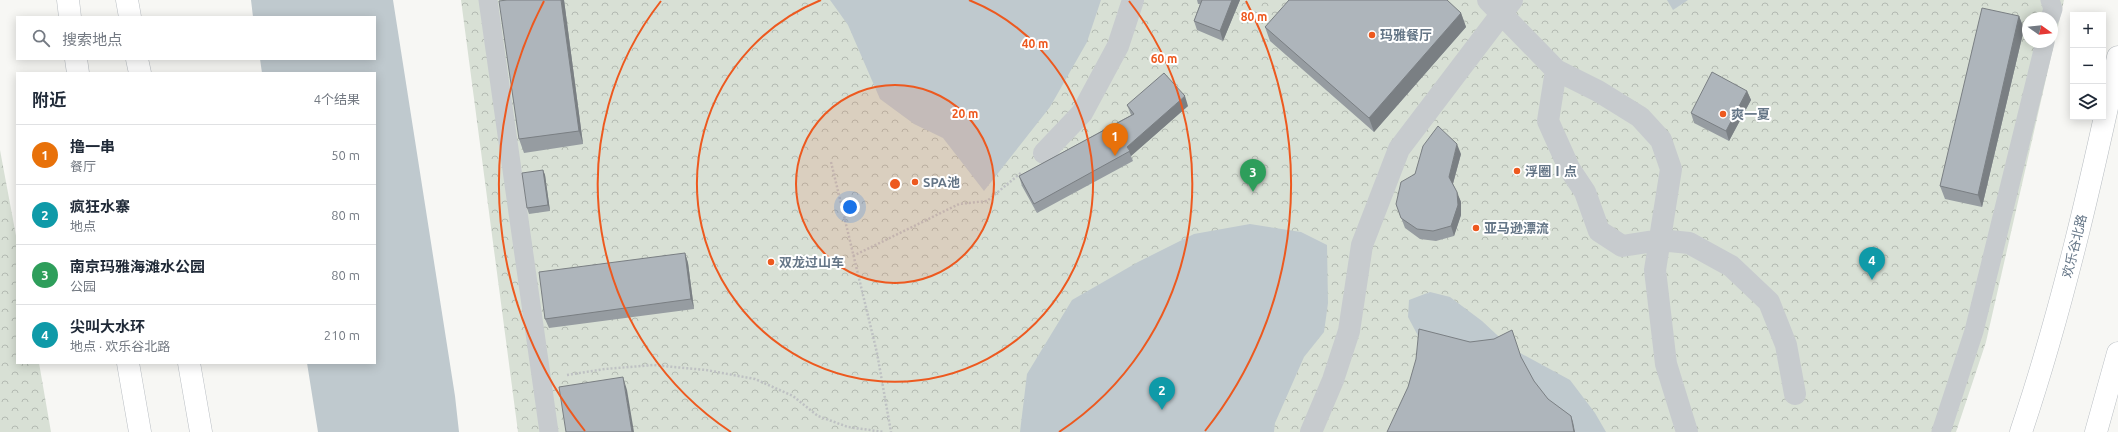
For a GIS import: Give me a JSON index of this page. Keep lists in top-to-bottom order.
{
  "streets": {
    "main road": ["欢乐谷北路"]
  },
  "places": [
    "玛雅餐厅",
    "爽一夏",
    "浮圈Ⅰ点",
    "SPA池",
    "亚马逊漂流",
    "双龙过山车"
  ],
  "north": "right",
  "page": {
    "map_buttons": ["+", "−"],
    "search": "搜索地点",
    "heading": ["附近", "4个结果"],
    "pins": [
      "1",
      "3",
      "4",
      "2"
    ],
    "list": [
      {
        "mark": "1",
        "name": "撸一串",
        "note": "餐厅",
        "value": "50 m"
      },
      {
        "mark": "2",
        "name": "疯狂水寨",
        "note": "地点",
        "value": "80 m"
      },
      {
        "mark": "3",
        "name": "南京玛雅海滩水公园",
        "note": "公园",
        "value": "80 m"
      },
      {
        "mark": "4",
        "name": "尖叫大水环",
        "note": "地点 · 欢乐谷北路",
        "value": "210 m"
      }
    ]
  },
  "rings": [
    "80 m",
    "40 m",
    "60 m",
    "20 m"
  ]
}
